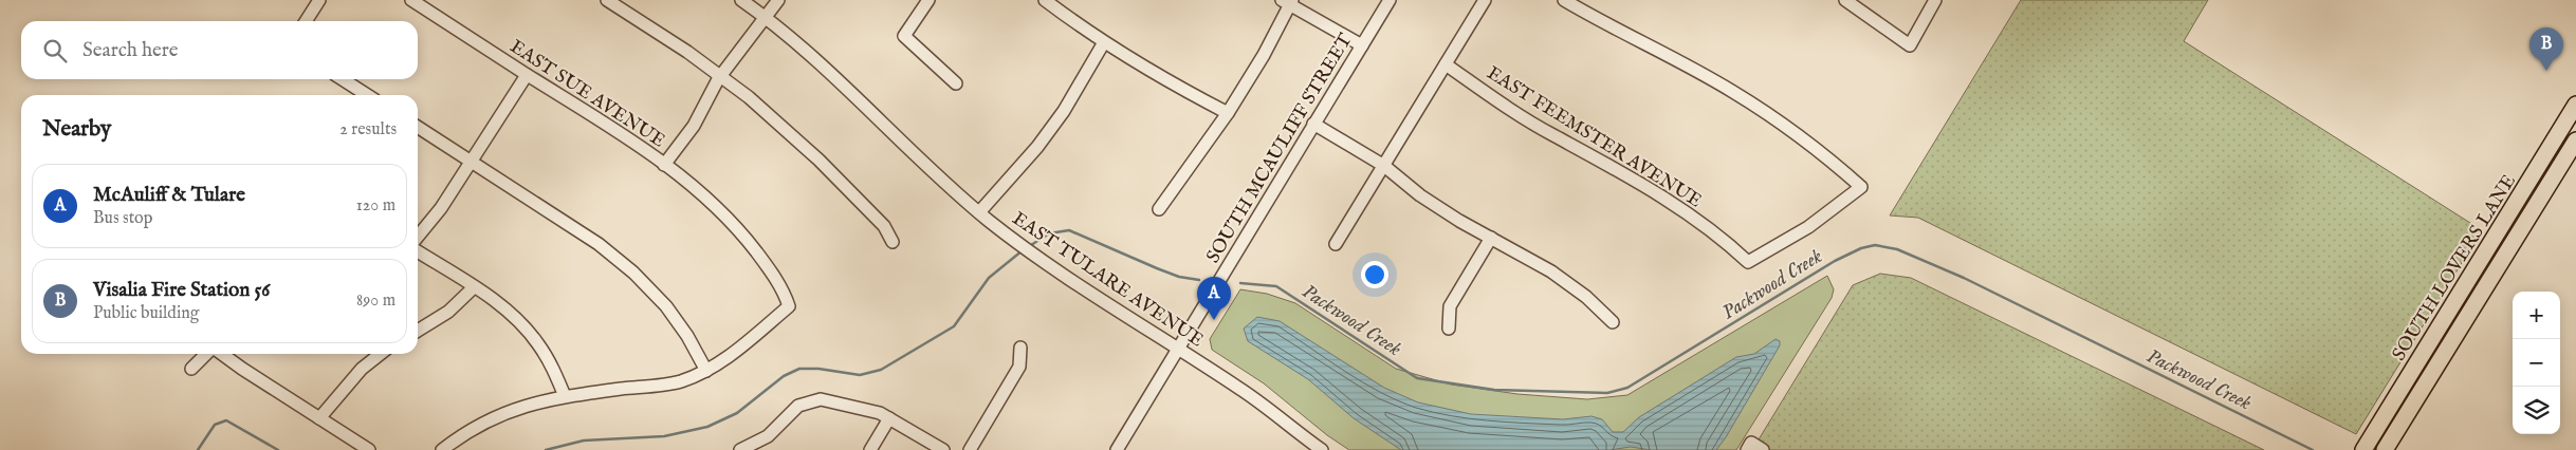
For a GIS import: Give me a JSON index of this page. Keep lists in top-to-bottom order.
{
  "streets": {
    "main road": ["SOUTH LOVERS LANE"],
    "street": [
      "EAST SUE AVENUE",
      "EAST FEEMSTER AVENUE",
      "SOUTH MCAULIFF STREET",
      "EAST TULARE AVENUE"
    ]
  },
  "crossings": [
    ["SOUTH MCAULIFF STREET", "EAST TULARE AVENUE"]
  ],
  "water": ["Packwood Creek"],
  "page": {
    "search": "Search here",
    "pins": ["B", "A"],
    "heading": ["Nearby", "2 results"],
    "list": [
      {
        "mark": "A",
        "name": "McAuliff & Tulare",
        "note": "Bus stop",
        "value": "120 m"
      },
      {
        "mark": "B",
        "name": "Visalia Fire Station 56",
        "note": "Public building",
        "value": "890 m"
      }
    ],
    "map_buttons": ["+", "−"]
  }
}
